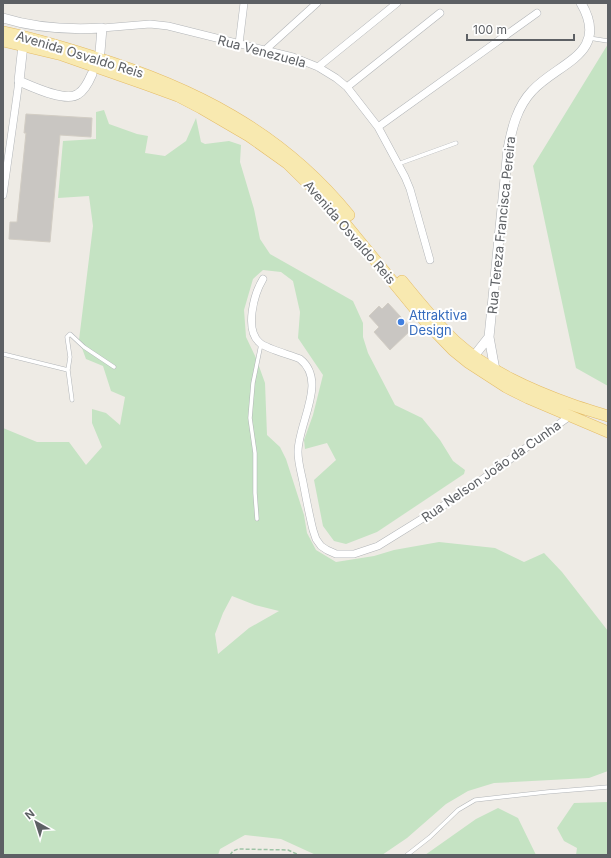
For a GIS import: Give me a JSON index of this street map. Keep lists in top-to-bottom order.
{
  "streets": {
    "main road": ["Avenida Osvaldo Reis"],
    "street": ["Rua Venezuela", "Rua Tereza Francisca Pereira", "Rua Nelson João da Cunha"]
  },
  "crossings": [
    ["Avenida Osvaldo Reis", "Rua Tereza Francisca Pereira"],
    ["Avenida Osvaldo Reis", "Rua Nelson João da Cunha"]
  ],
  "places": ["Attraktiva Design"],
  "scale_bar": "100 m",
  "north": "top left"
}
